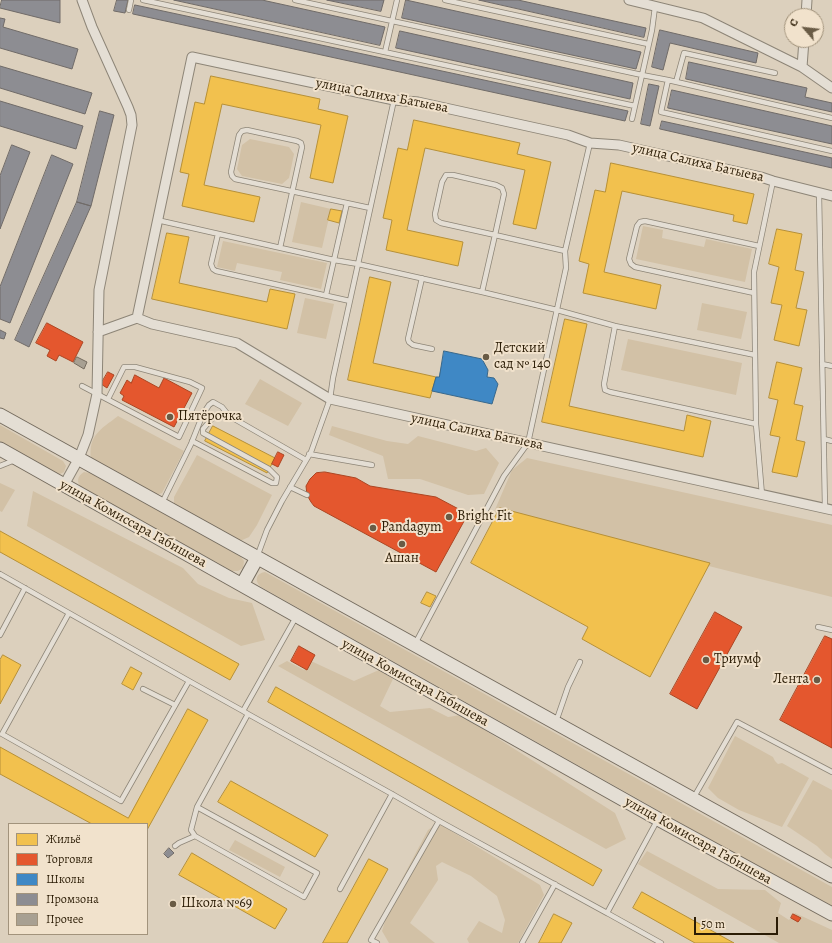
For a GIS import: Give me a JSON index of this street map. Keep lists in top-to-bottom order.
{
  "streets": {
    "street": ["улица Салиха Батыева", "улица Комиссара Габишева"]
  },
  "places": [
    "Детский сад № 140",
    "Пятёрочка",
    "Bright Fit",
    "Pandagym",
    "Ашан",
    "Триумф",
    "Лента",
    "Школа №69"
  ],
  "legend": [
    "Жильё",
    "Торговля",
    "Школы",
    "Промзона",
    "Прочее"
  ],
  "scale_bar": "50 m",
  "north": "top left"
}
